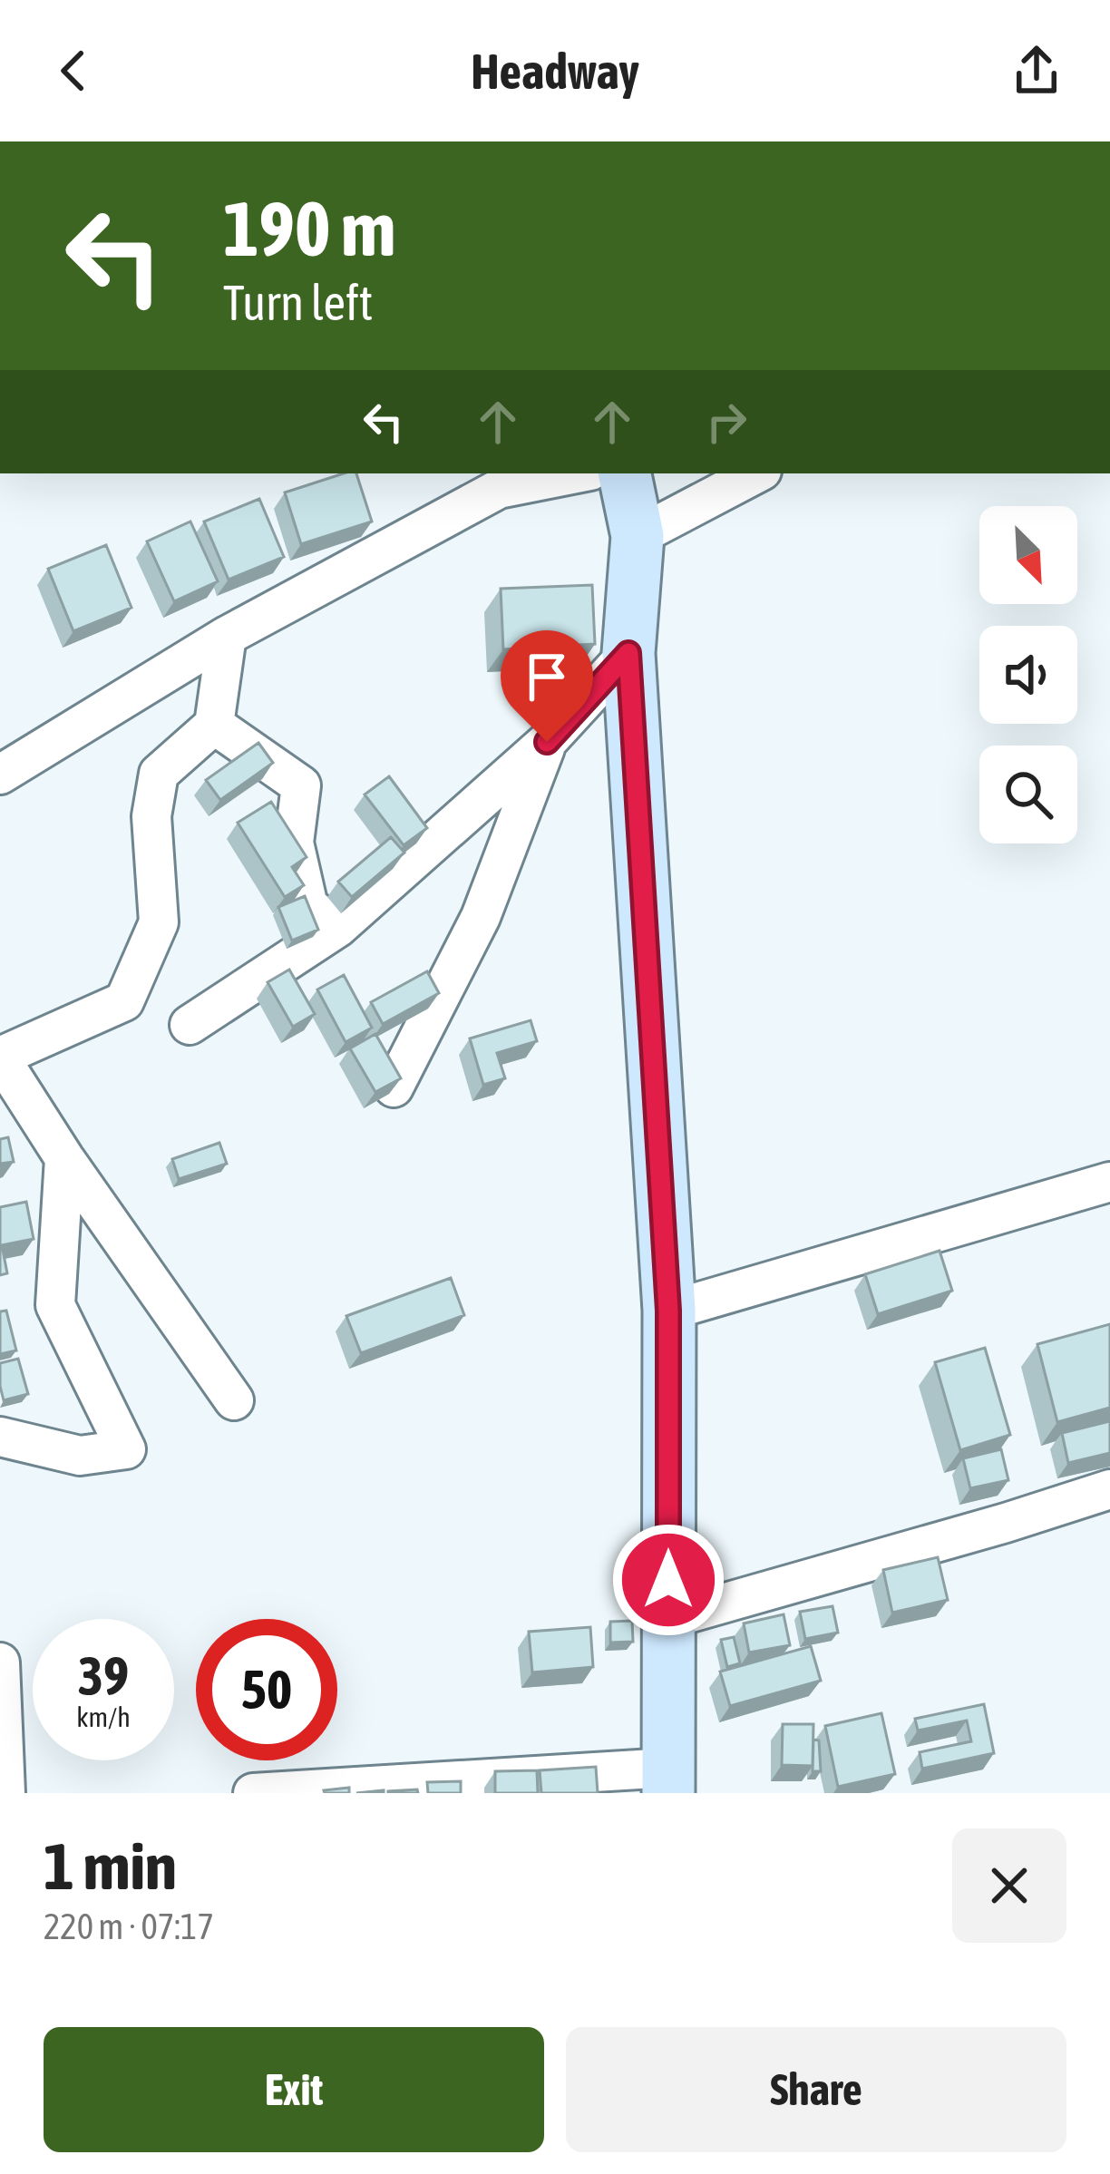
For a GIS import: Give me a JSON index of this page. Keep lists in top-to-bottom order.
{
  "north": "bottom right",
  "page": {
    "header": "Headway",
    "turn": ["190 m", "Turn left"],
    "speed": "39 km/h",
    "limit": "50",
    "heading": ["1 min", "220 m · 07:17"],
    "buttons": ["Exit", "Share"]
  }
}
